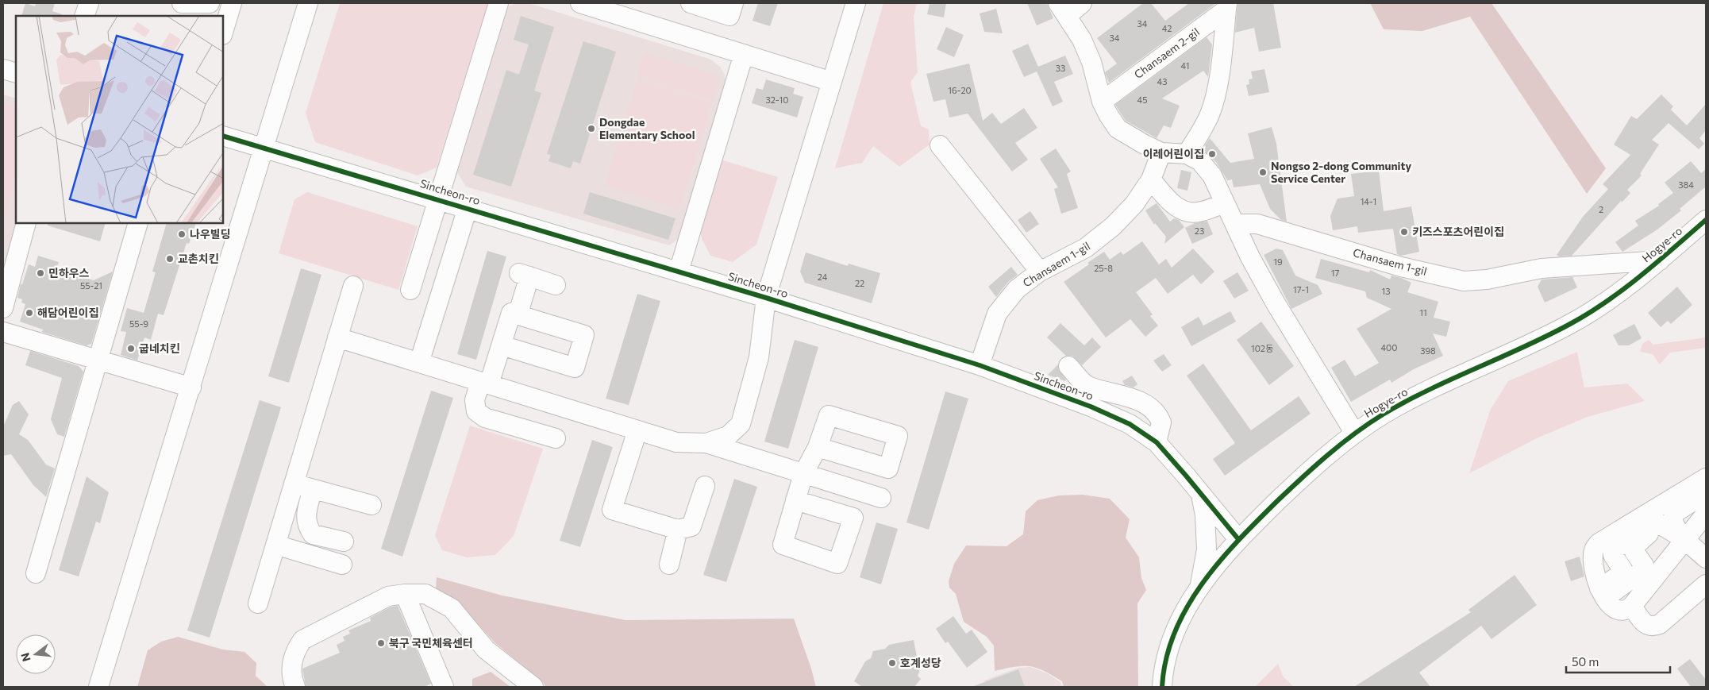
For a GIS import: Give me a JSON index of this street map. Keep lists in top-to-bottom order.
{
  "streets": {
    "street": [
      "Chansaem 2-gil",
      "Sincheon-ro",
      "Hogye-ro",
      "Chansaem 1-gil"
    ]
  },
  "crossings": [
    ["Sincheon-ro", "Hogye-ro"],
    ["Sincheon-ro", "Chansaem 1-gil"],
    ["Hogye-ro", "Chansaem 1-gil"]
  ],
  "places": [
    "Dongdae Elementary School",
    "이레어린이집",
    "Nongso 2-dong Community Service Center",
    "키즈스포츠어린이집",
    "나우빌딩",
    "교촌치킨",
    "민하우스",
    "해담어린이집",
    "굽네치킨",
    "북구 국민체육센터",
    "호계성당"
  ],
  "house_numbers": [
    "34",
    "42",
    "34",
    "41",
    "33",
    "43",
    "16-20",
    "32-10",
    "45",
    "384",
    "14-1",
    "2",
    "23",
    "19",
    "25-8",
    "17",
    "24",
    "22",
    "55-21",
    "17-1",
    "13",
    "11",
    "55-9",
    "400",
    "102동",
    "398"
  ],
  "scale_bar": "50 m",
  "north": "left"
}
